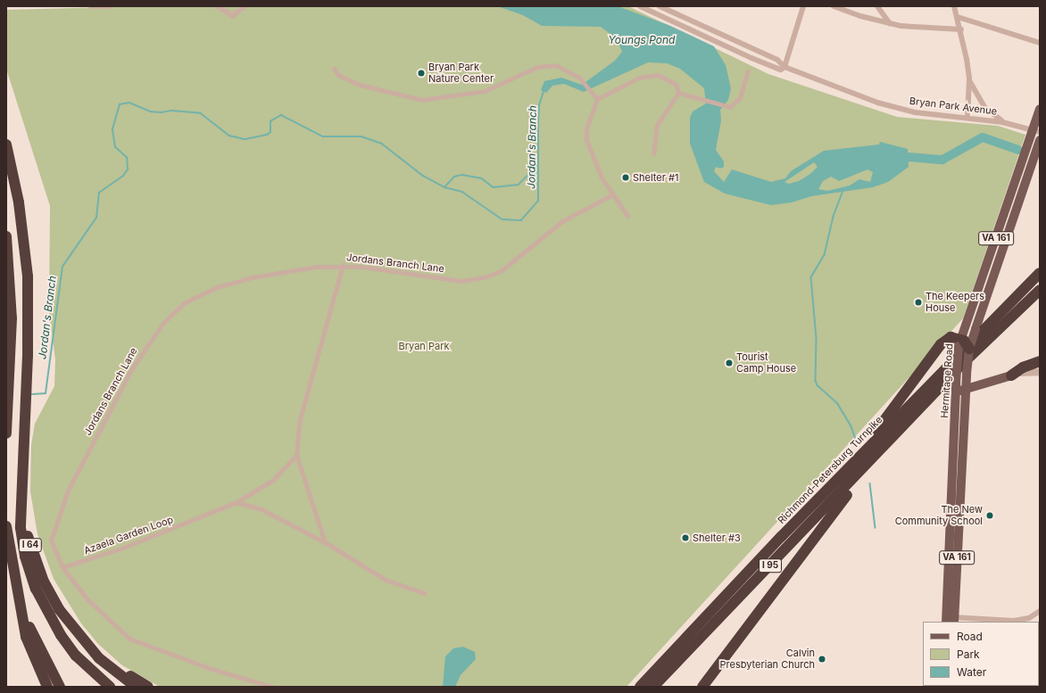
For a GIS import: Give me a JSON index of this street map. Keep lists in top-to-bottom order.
{
  "streets": {
    "highway": ["Richmond-Petersburg Turnpike", "I 64", "I 95"],
    "main road": ["VA 161", "Hermitage Road"],
    "street": ["Bryan Park Avenue", "Jordans Branch Lane", "Azaela Garden Loop"]
  },
  "crossings": [
    ["Bryan Park Avenue", "VA 161"],
    ["Bryan Park Avenue", "Hermitage Road"],
    ["VA 161", "Hermitage Road"],
    ["Jordans Branch Lane", "Azaela Garden Loop"]
  ],
  "water": ["Youngs Pond", "Jordan's Branch"],
  "parks": ["Bryan Park"],
  "places": [
    "Bryan Park Nature Center",
    "Shelter #1",
    "The Keepers House",
    "Tourist Camp House",
    "The New Community School",
    "Shelter #3",
    "Calvin Presbyterian Church"
  ],
  "legend": ["Road", "Park", "Water"]
}
